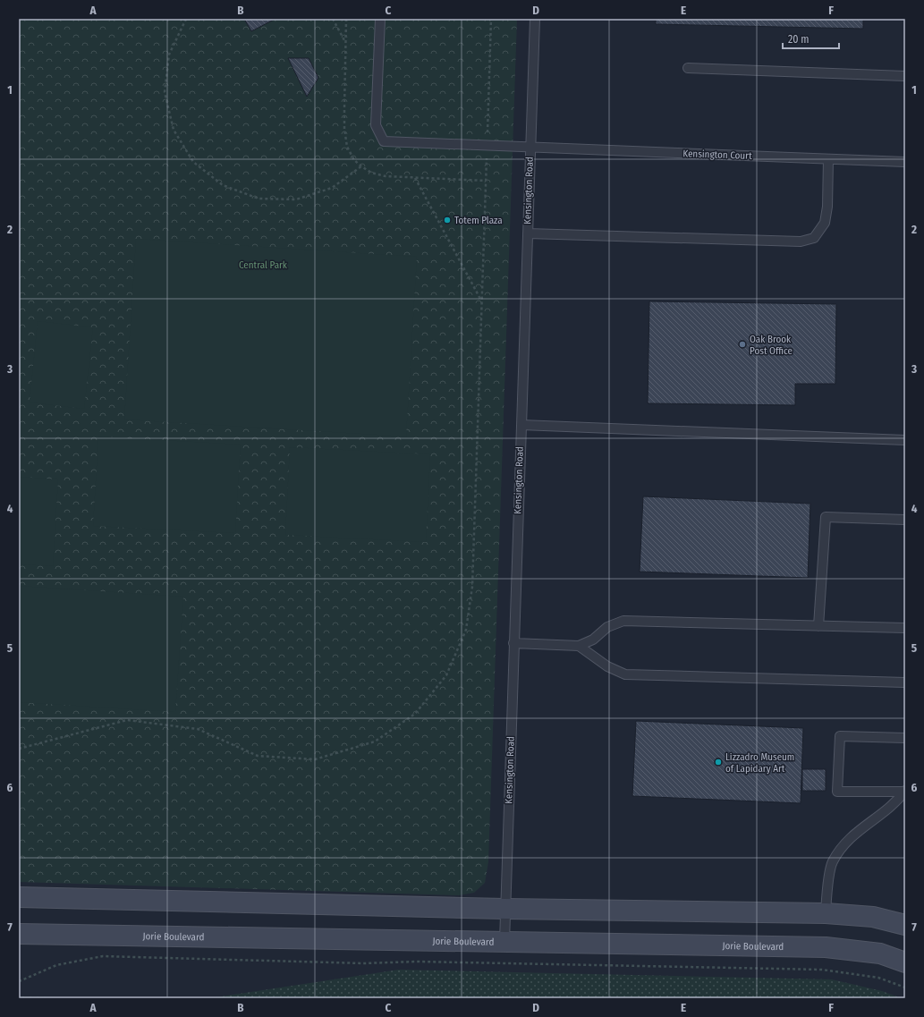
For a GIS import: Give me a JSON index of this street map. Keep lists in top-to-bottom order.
{
  "streets": {
    "main road": ["Jorie Boulevard"],
    "lane": ["Kensington Court", "Kensington Road"]
  },
  "crossings": [
    ["Kensington Court", "Kensington Road"],
    ["Kensington Road", "Jorie Boulevard"]
  ],
  "parks": ["Central Park"],
  "places": ["Totem Plaza", "Oak Brook Post Office", "Lizzadro Museum of Lapidary Art"],
  "scale_bar": "20 m",
  "grid": {
    "columns": [
      "A",
      "B",
      "C",
      "D",
      "E",
      "F"
    ],
    "rows": [
      "1",
      "2",
      "3",
      "4",
      "5",
      "6",
      "7"
    ]
  }
}
